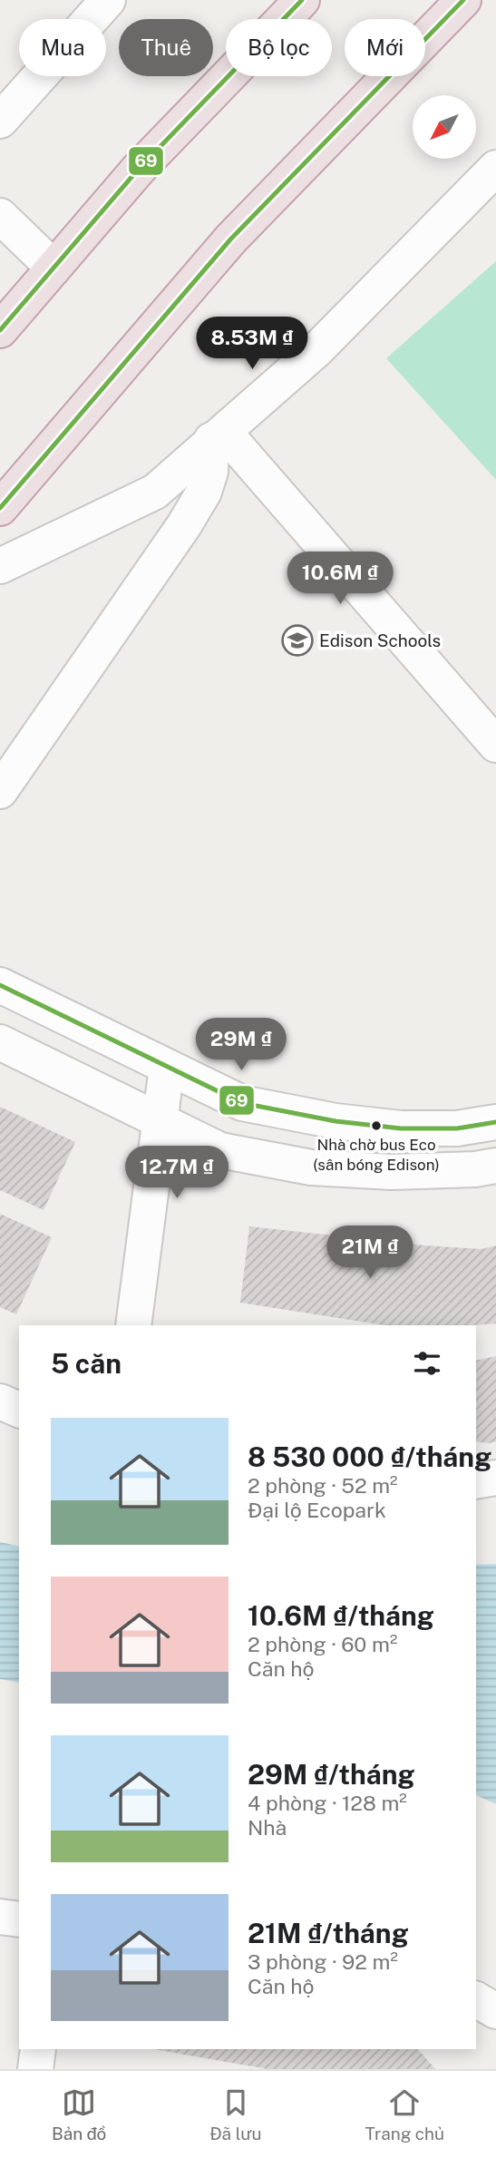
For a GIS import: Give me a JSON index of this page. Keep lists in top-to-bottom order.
{
  "places": {
    "school or university": ["Edison Schools"],
    "other": ["Nhà chờ bus Eco (sân bóng Edison)"]
  },
  "lines": ["transit line 69"],
  "north": "bottom left",
  "page": {
    "chip": [
      "Mua",
      "Thuê",
      "Bộ lọc",
      "Mới"
    ],
    "price": [
      "8.53M ₫",
      "10.6M ₫",
      "29M ₫",
      "12.7M ₫",
      "21M ₫"
    ],
    "heading": "5 căn",
    "list": [
      {
        "name": "8 530 000 ₫/tháng",
        "note": "2 phòng · 52 m² · Đại lộ Ecopark"
      },
      {
        "name": "10.6M ₫/tháng",
        "note": "2 phòng · 60 m² · Căn hộ"
      },
      {
        "name": "29M ₫/tháng",
        "note": "4 phòng · 128 m² · Nhà"
      },
      {
        "name": "21M ₫/tháng",
        "note": "3 phòng · 92 m² · Căn hộ"
      }
    ],
    "tabs": ["Bản đồ", "Đã lưu", "Trang chủ"]
  }
}
